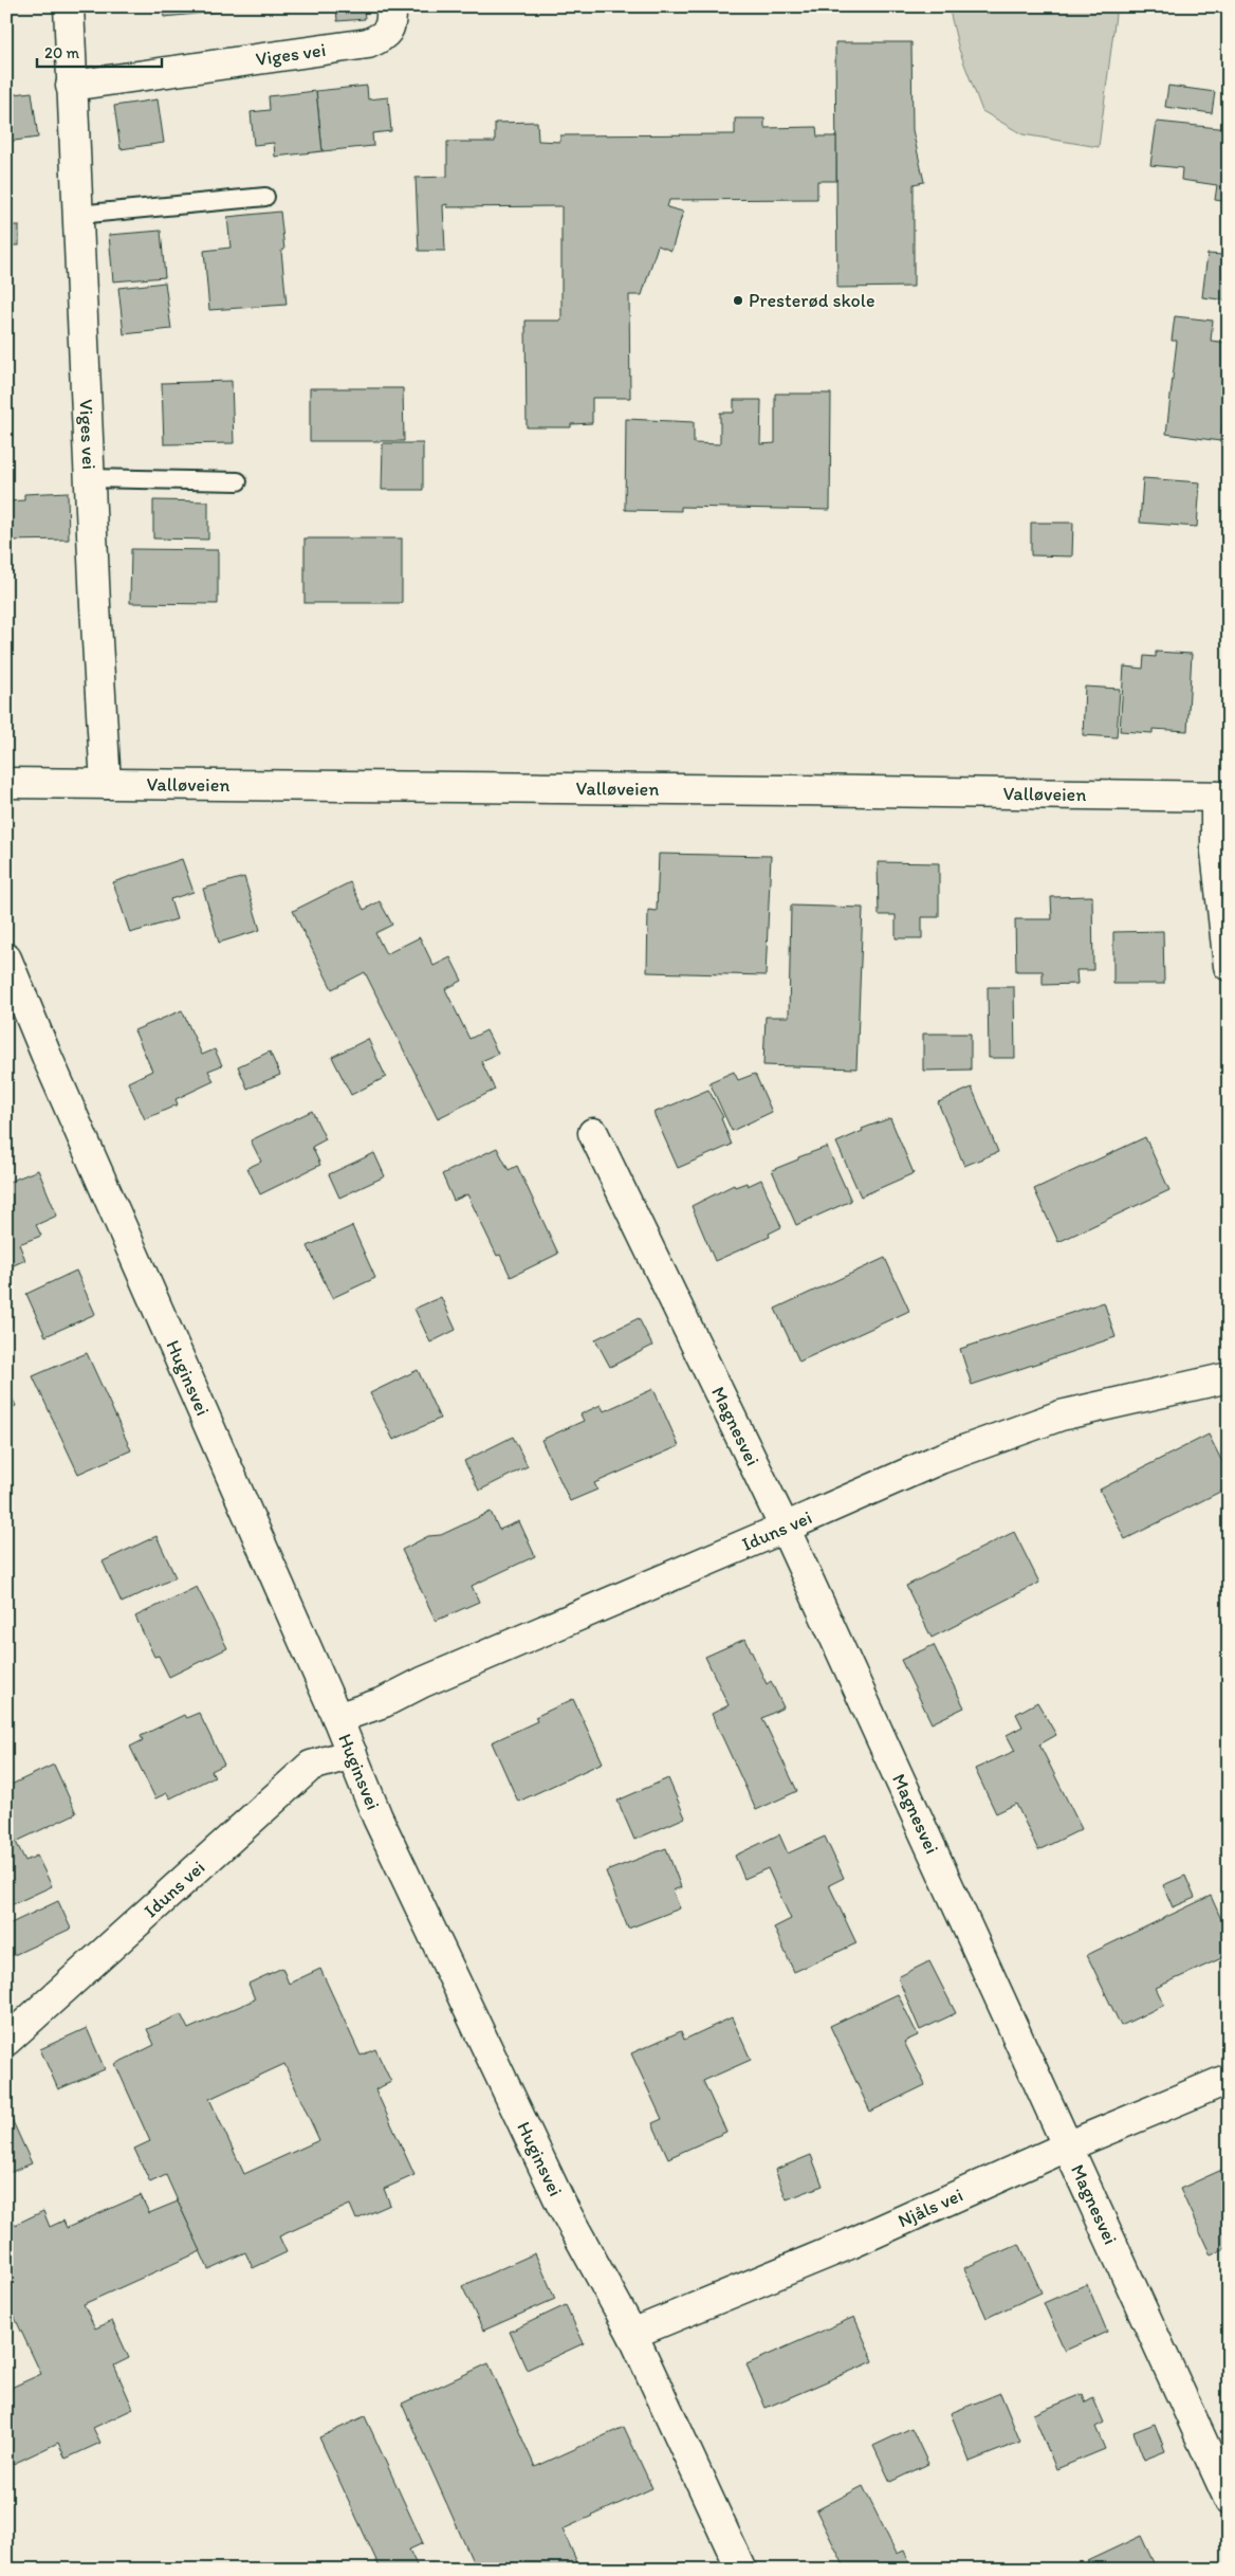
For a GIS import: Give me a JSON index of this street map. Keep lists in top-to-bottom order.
{
  "streets": {
    "street": [
      "Viges vei",
      "Valløveien",
      "Huginsvei",
      "Magnesvei",
      "Iduns vei",
      "Njåls vei"
    ]
  },
  "crossings": [
    ["Viges vei", "Valløveien"],
    ["Huginsvei", "Iduns vei"],
    ["Huginsvei", "Njåls vei"],
    ["Magnesvei", "Iduns vei"],
    ["Magnesvei", "Njåls vei"]
  ],
  "places": ["Presterød skole"],
  "scale_bar": "20 m"
}
